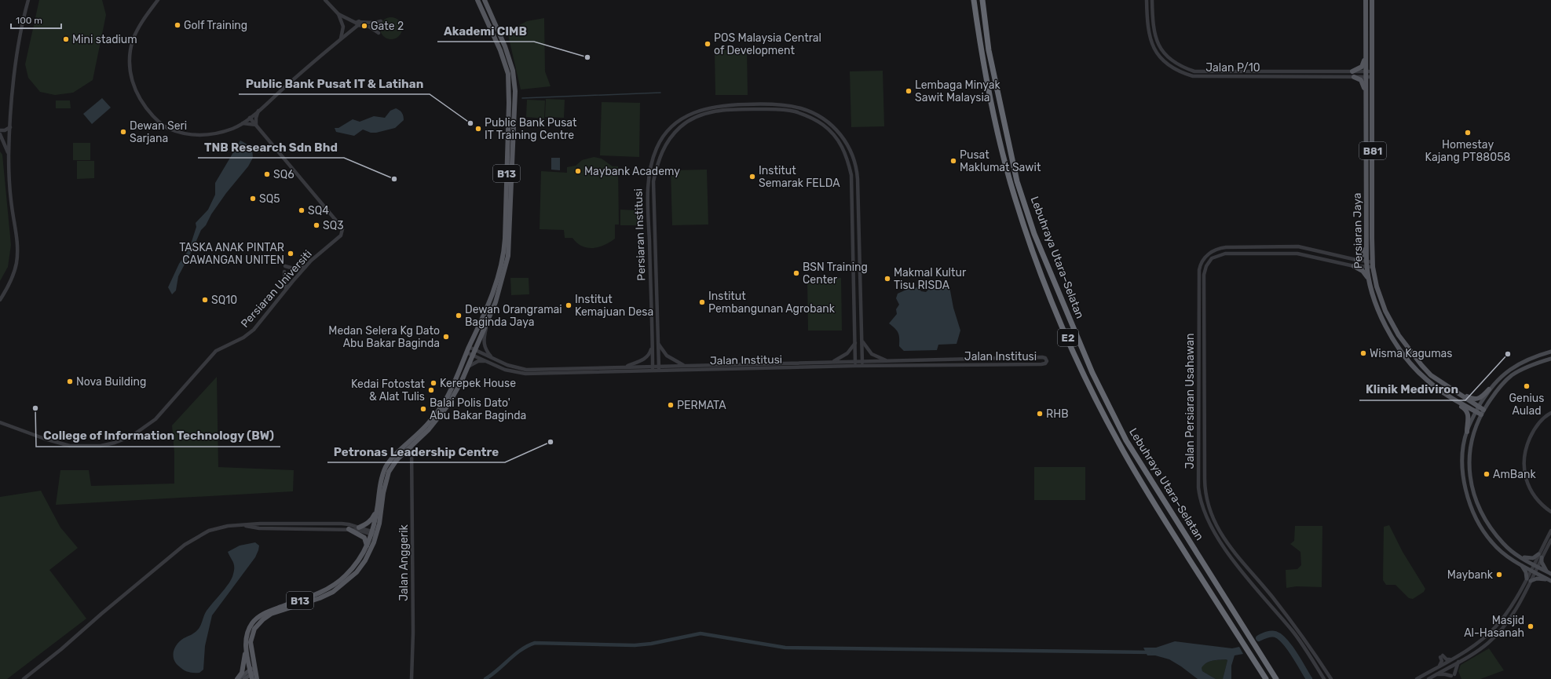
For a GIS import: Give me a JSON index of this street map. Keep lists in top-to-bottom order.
{
  "streets": {
    "highway": ["Lebuhraya Utara–Selatan", "E2"],
    "main road": ["B81", "B13", "Persiaran Jaya"],
    "street": [
      "Jalan P/10",
      "Persiaran Institusi",
      "Persiaran Universiti",
      "Jalan Institusi",
      "Jalan Persiaran Usahawan",
      "Jalan Anggerik"
    ]
  },
  "crossings": [
    ["Jalan P/10", "Persiaran Jaya"],
    ["B13", "Jalan Institusi"],
    ["B13", "Jalan Anggerik"],
    ["Persiaran Jaya", "Jalan Persiaran Usahawan"],
    ["Persiaran Institusi", "Jalan Institusi"]
  ],
  "places": [
    "Golf Training",
    "Gate 2",
    "Mini stadium",
    "POS Malaysia Central of Development",
    "Akademi CIMB",
    "Lembaga Minyak Sawit Malaysia",
    "Public Bank Pusat IT & Latihan",
    "Public Bank Pusat IT Training Centre",
    "Dewan Seri Sarjana",
    "Homestay Kajang PT88058",
    "Pusat Maklumat Sawit",
    "Maybank Academy",
    "SQ6",
    "Institut Semarak FELDA",
    "TNB Research Sdn Bhd",
    "SQ5",
    "SQ4",
    "SQ3",
    "TASKA ANAK PINTAR CAWANGAN UNITEN",
    "BSN Training Center",
    "Makmal Kultur Tisu RISDA",
    "SQ10",
    "Institut Pembangunan Agrobank",
    "Institut Kemajuan Desa",
    "Dewan Orangramai Baginda Jaya",
    "Medan Selera Kg Dato Abu Bakar Baginda",
    "Wisma Kagumas",
    "Klinik Mediviron",
    "Nova Building",
    "Kerepek House",
    "Genius Aulad",
    "Kedai Fotostat & Alat Tulis",
    "PERMATA",
    "College of Information Technology (BW)",
    "Balai Polis Dato' Abu Bakar Baginda",
    "RHB",
    "Petronas Leadership Centre",
    "AmBank",
    "Maybank",
    "Masjid Al-Hasanah"
  ],
  "scale_bar": "100 m"
}
